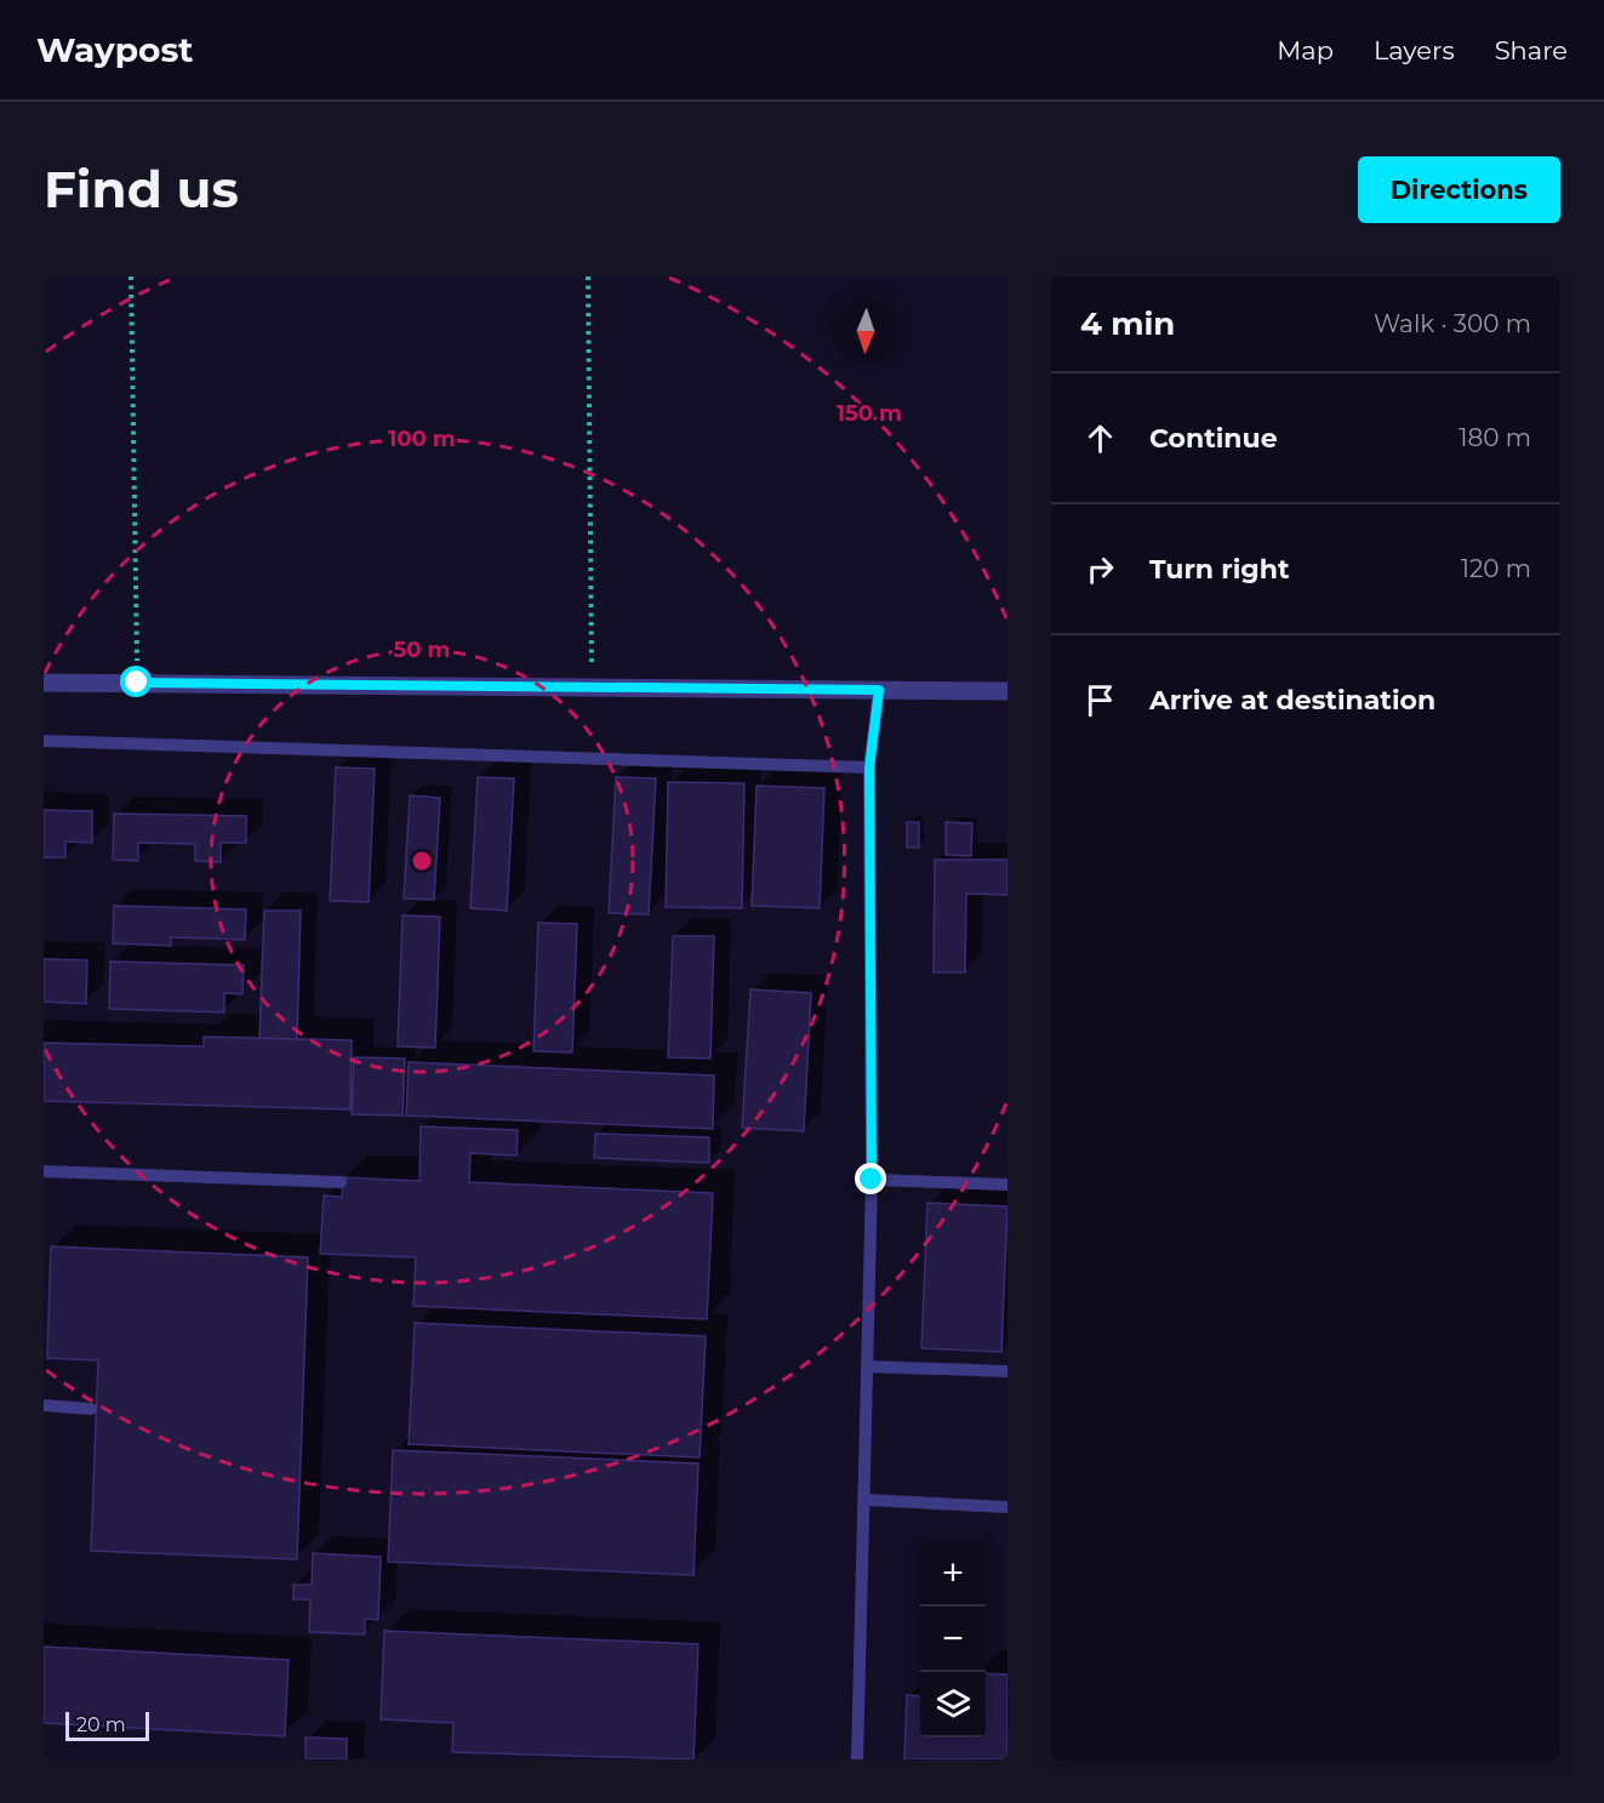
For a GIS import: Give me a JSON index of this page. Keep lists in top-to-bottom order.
{
  "scale_bar": "20 m",
  "north": "bottom",
  "page": {
    "header": "Waypost",
    "nav": ["Map", "Layers", "Share"],
    "buttons": "Directions",
    "title": "Find us",
    "heading": ["4 min", "Walk · 300 m"],
    "list": [
      ["Continue", "180 m"],
      ["Turn right", "120 m"],
      "Arrive at destination"
    ],
    "map_buttons": ["+", "−"],
    "scale": "20 m"
  },
  "rings": ["150 m", "100 m", "50 m"]
}
